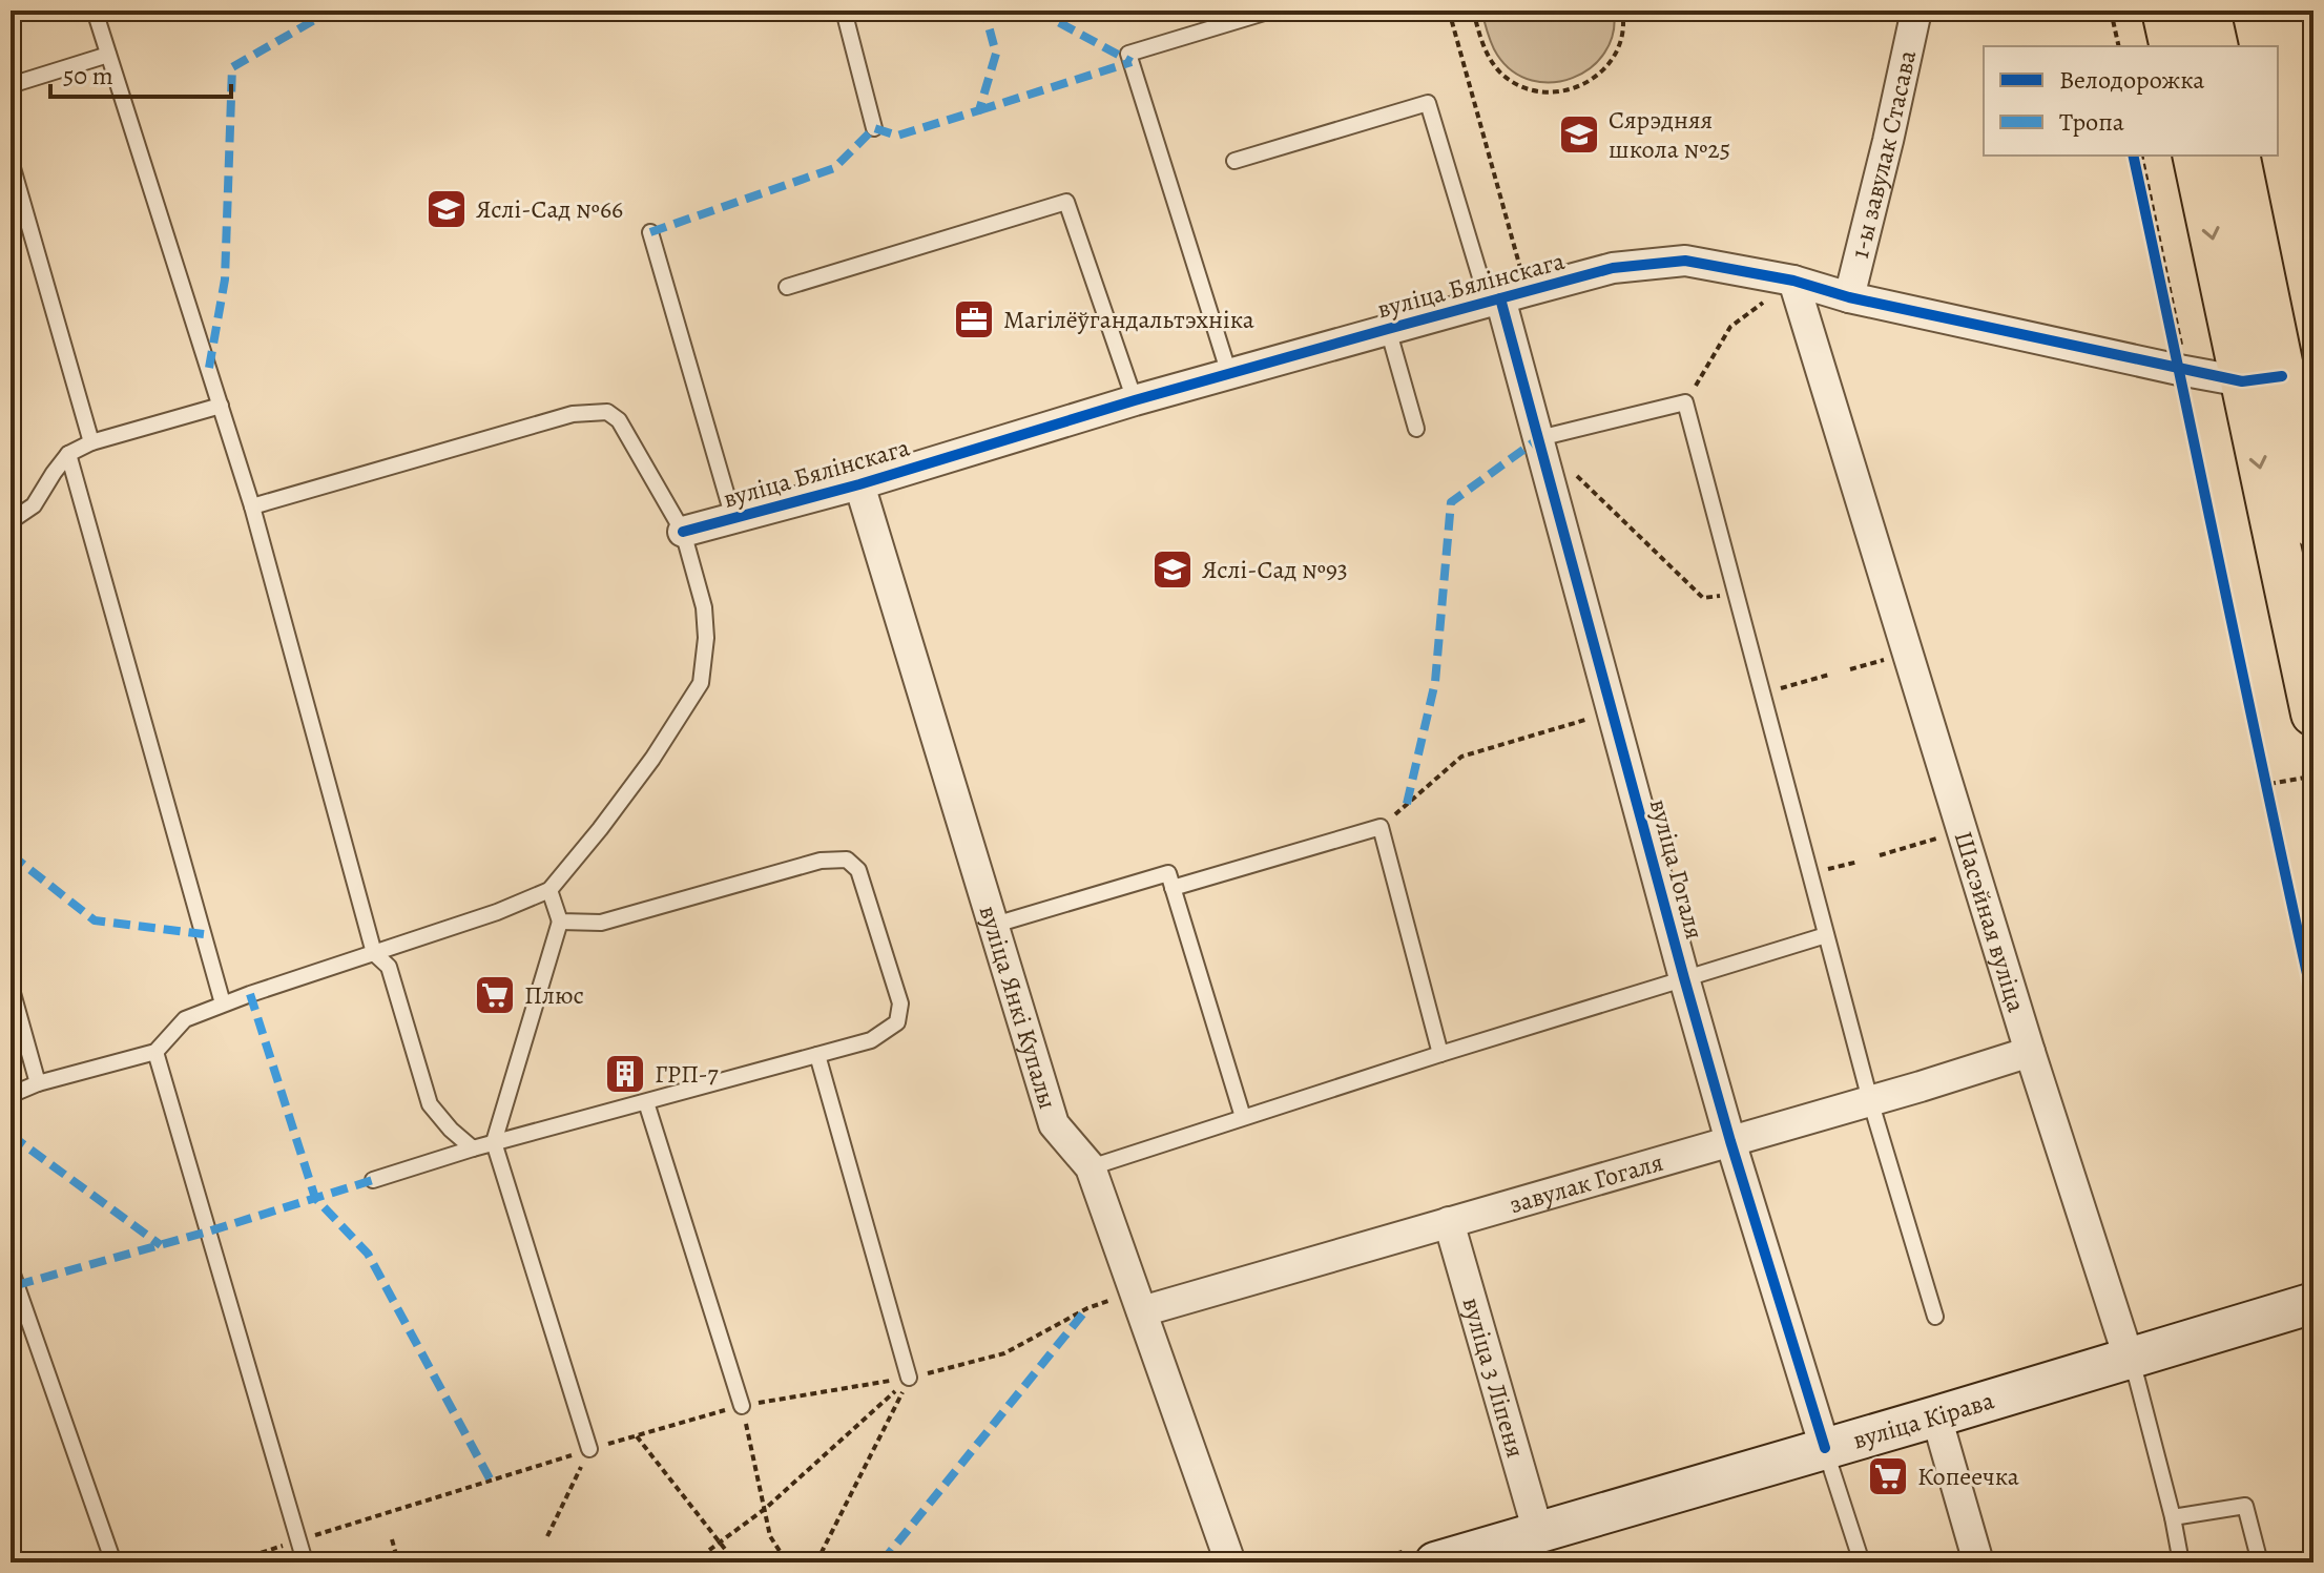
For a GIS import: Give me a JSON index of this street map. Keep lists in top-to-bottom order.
{
  "streets": {
    "street": [
      "1-ы завулак Стасава",
      "вуліца Бялінскага",
      "вуліца Гогаля",
      "Шасэйная вуліца",
      "вуліца Янкі Купалы",
      "завулак Гогаля",
      "вуліца 3 Ліпеня",
      "вуліца Кірава"
    ]
  },
  "crossings": [
    ["1-ы завулак Стасава", "вуліца Бялінскага"],
    ["вуліца Бялінскага", "вуліца Гогаля"],
    ["вуліца Бялінскага", "Шасэйная вуліца"],
    ["вуліца Бялінскага", "вуліца Янкі Купалы"],
    ["вуліца Гогаля", "завулак Гогаля"],
    ["вуліца Гогаля", "вуліца Кірава"],
    ["Шасэйная вуліца", "завулак Гогаля"],
    ["Шасэйная вуліца", "вуліца Кірава"],
    ["вуліца Янкі Купалы", "завулак Гогаля"],
    ["завулак Гогаля", "вуліца 3 Ліпеня"],
    ["вуліца 3 Ліпеня", "вуліца Кірава"]
  ],
  "places": {
    "school or university": ["Сярэдняя школа №25", "Яслі-Сад №66", "Яслі-Сад №93"],
    "office": ["Магілёўгандальтэхніка"],
    "supermarket": ["Плюс", "Копеечка"],
    "building": ["ГРП-7"]
  },
  "legend": ["Велодорожка", "Тропа"],
  "scale_bar": "50 m"
}
